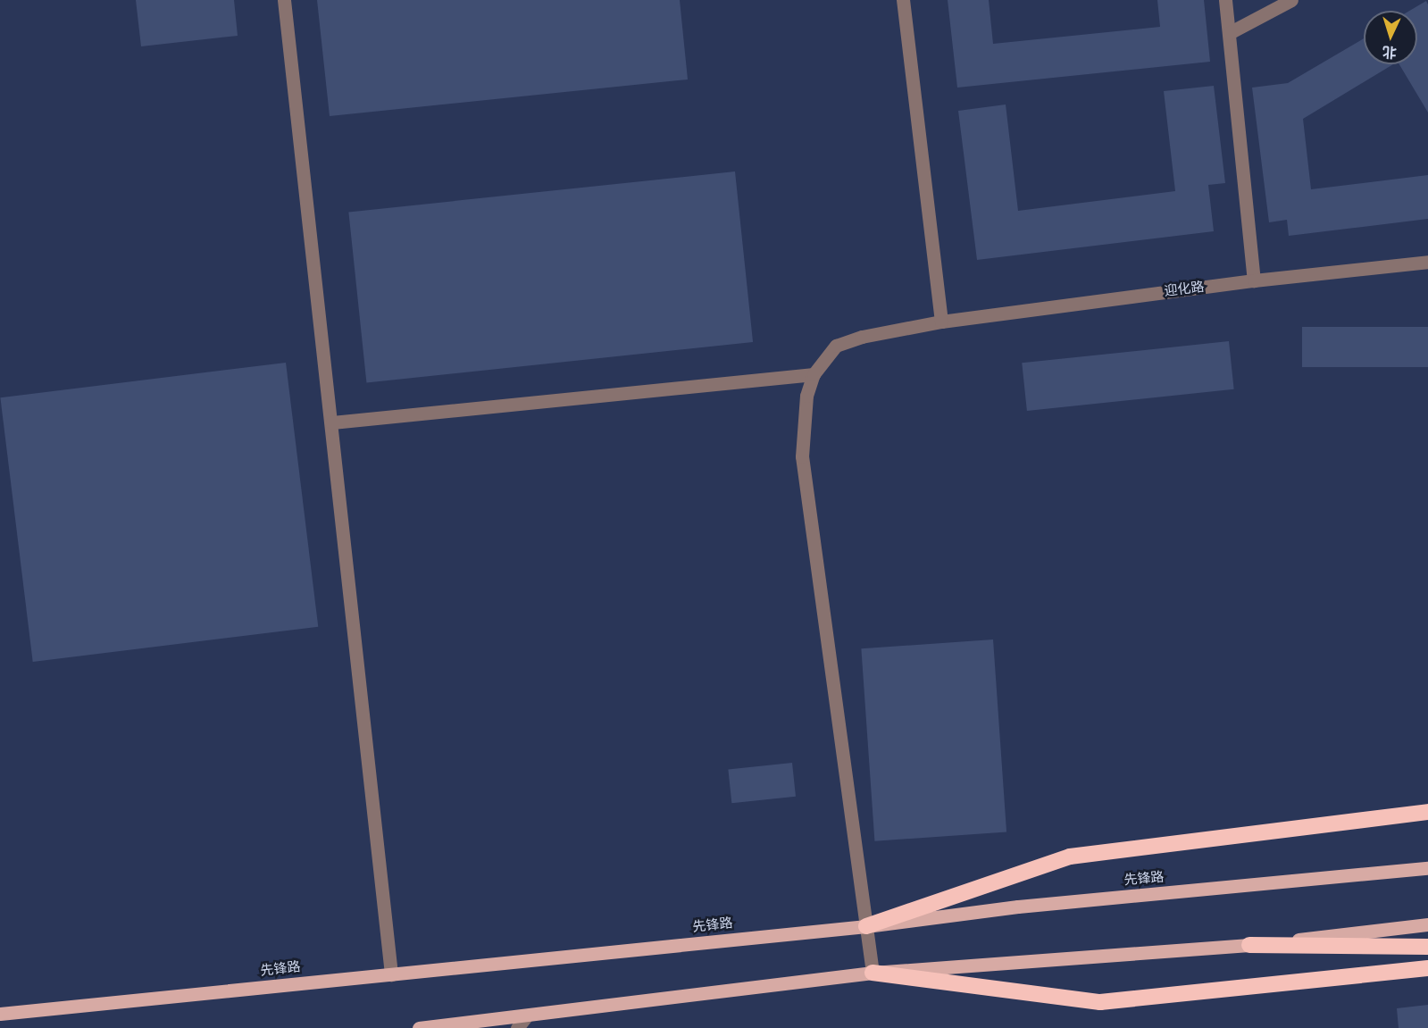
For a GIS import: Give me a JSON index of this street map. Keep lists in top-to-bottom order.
{
  "streets": {
    "main road": ["先锋路"],
    "street": ["迎化路"]
  },
  "north": "bottom"
}
